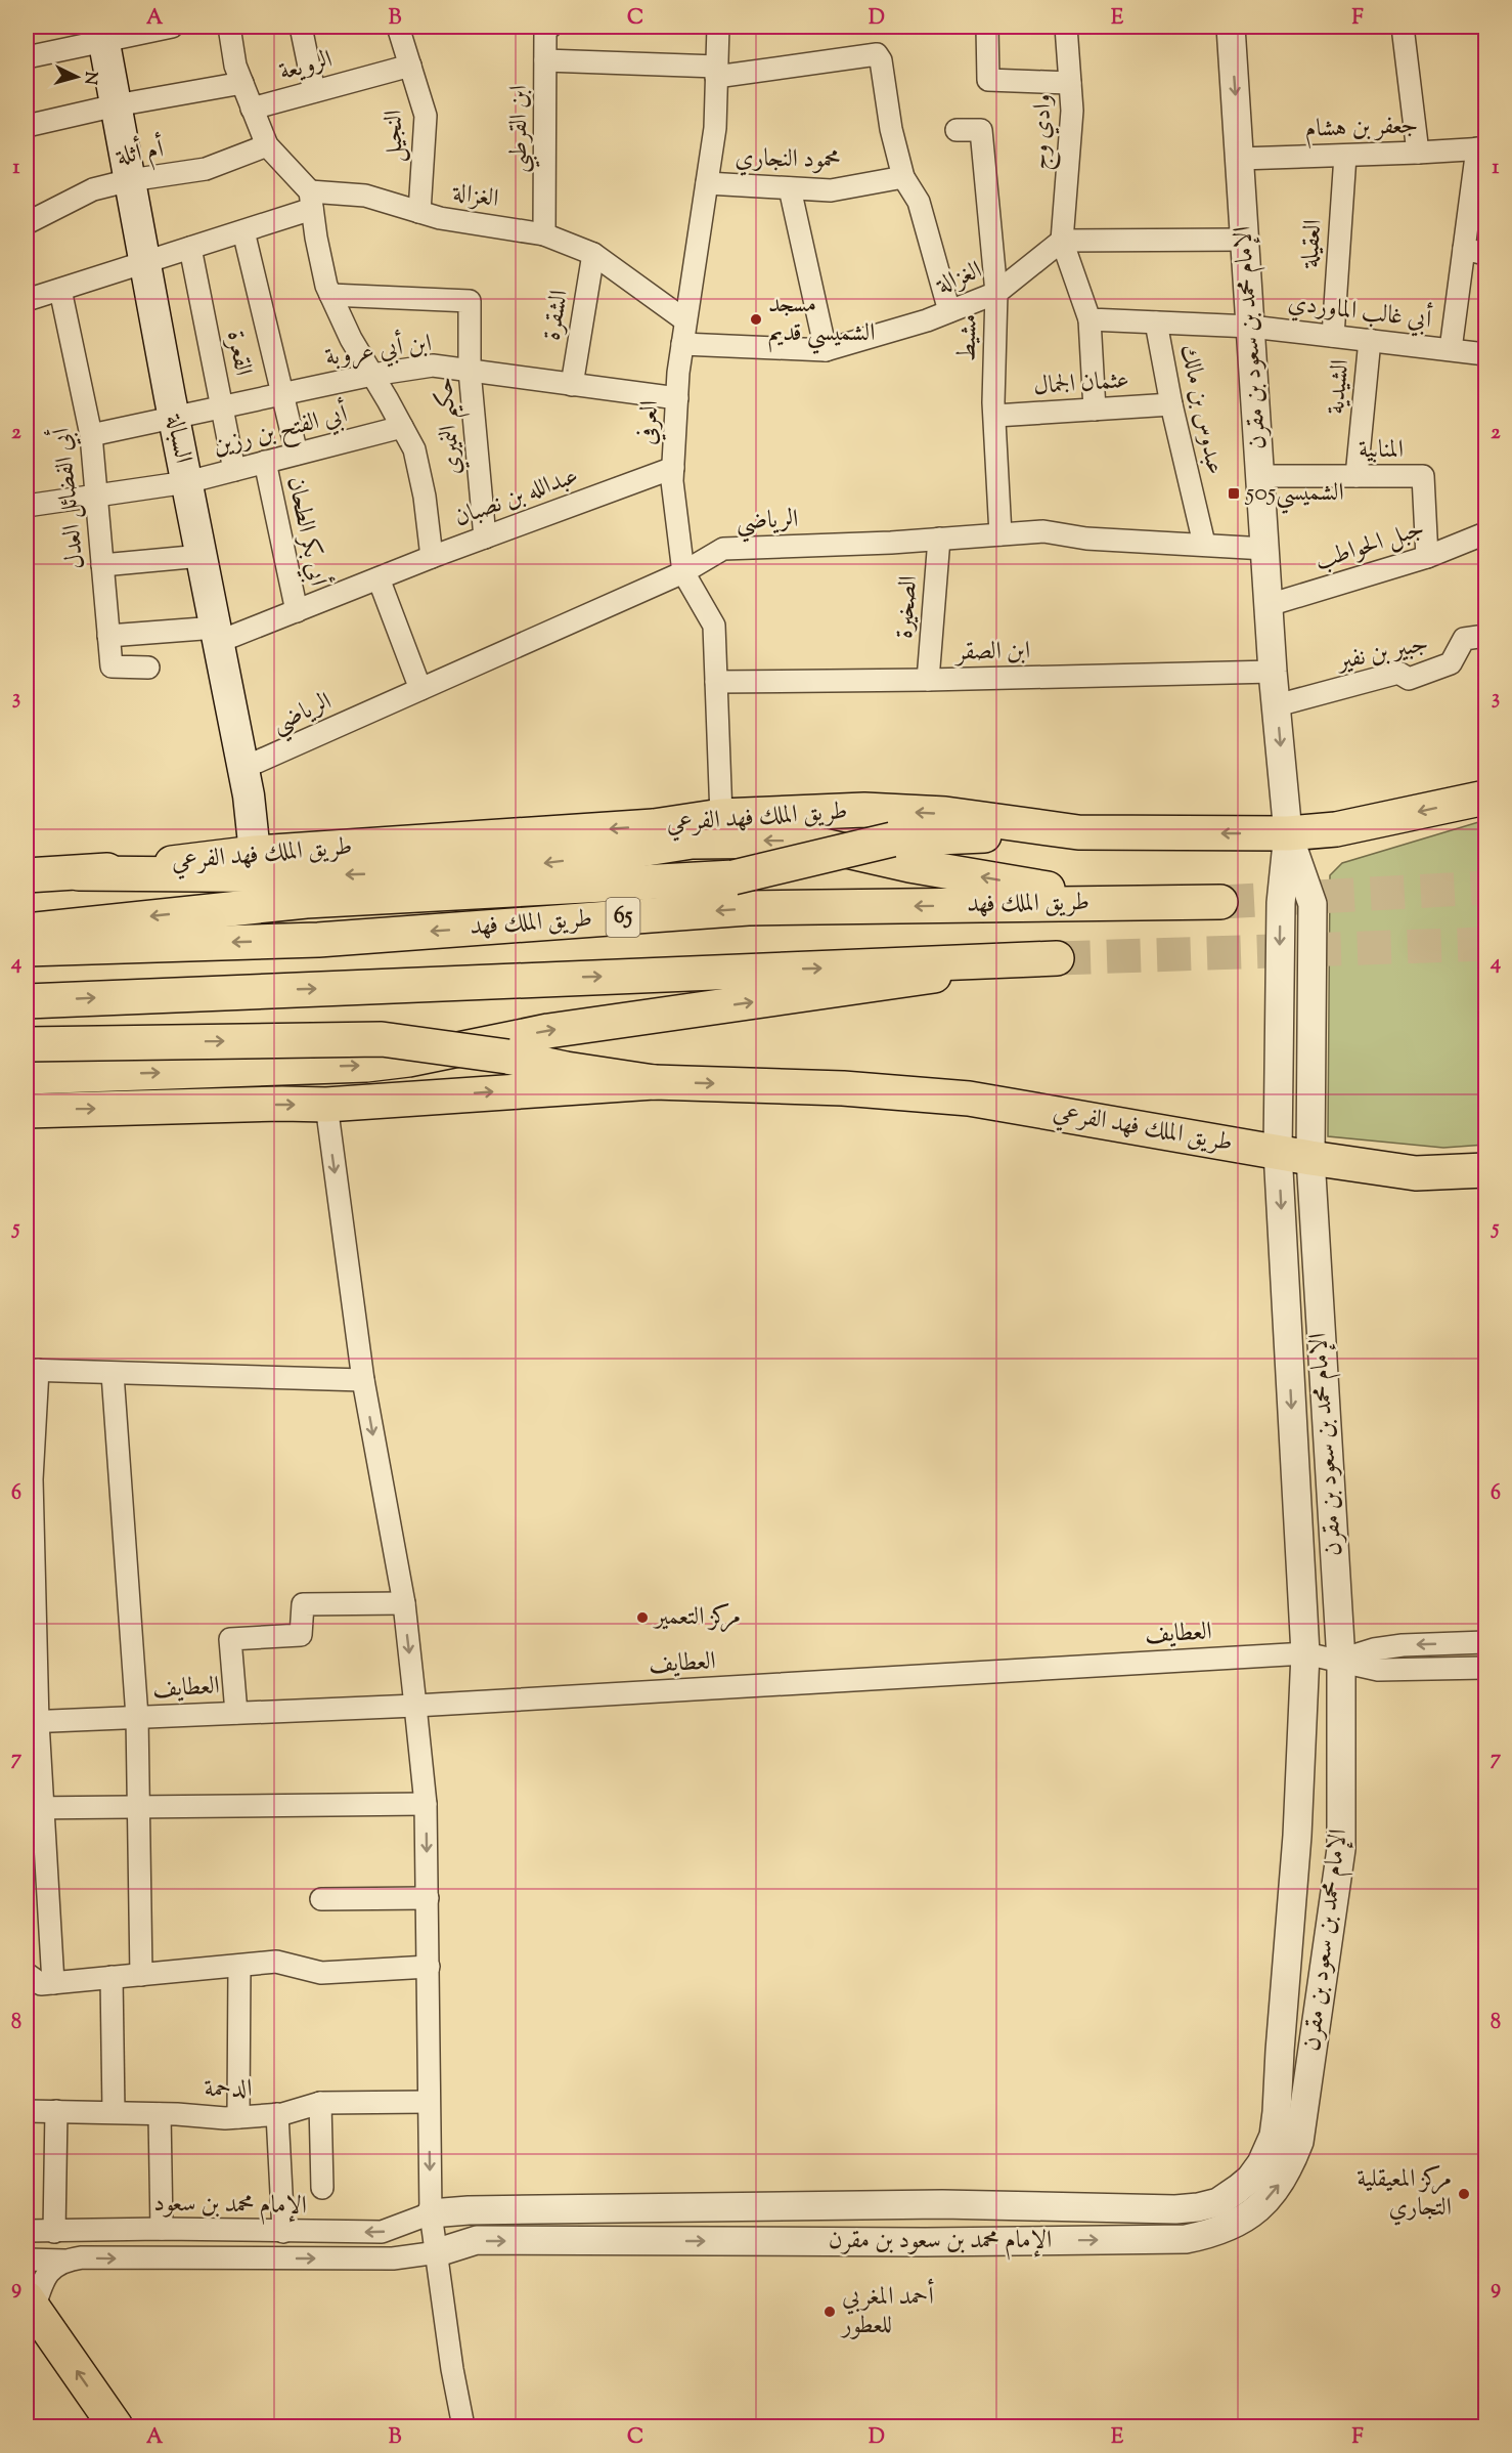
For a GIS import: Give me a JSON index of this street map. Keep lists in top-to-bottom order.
{
  "streets": {
    "main road": [
      "السبالة",
      "طريق الملك فهد الفرعي",
      "طريق الملك فهد",
      "65"
    ],
    "street": [
      "الرويعة",
      "جعفر بن هشام",
      "ابن القرطبي",
      "وادي وج",
      "النجيل",
      "أم أثلة",
      "محمود النجاري",
      "الغزالة",
      "العقيلة",
      "أبي غالب الماوردي",
      "الشقرة",
      "مشيط",
      "الإمام محمد بن سعود بن مقرن",
      "ابن أبي عروبة",
      "القعرة",
      "عثمان الجمال",
      "الشيدية",
      "عبدوس بن مالك",
      "العرفي",
      "حكيم النميري",
      "أبي الفتح بن رزين",
      "المنابية",
      "عبدالله بن نصبان",
      "أبي الفضائل العدل",
      "الرياضي",
      "أبي بكر الطحان",
      "جبل الحواطب",
      "الصخيرة",
      "ابن الصقر",
      "جبير بن نفير",
      "العطايف",
      "الدحمة",
      "الإمام محمد بن سعود"
    ]
  },
  "crossings": [
    ["الرويعة", "النجيل"],
    ["جعفر بن هشام", "العقيلة"],
    ["جعفر بن هشام", "الإمام محمد بن سعود بن مقرن"],
    ["ابن القرطبي", "الغزالة"],
    ["وادي وج", "الغزالة"],
    ["النجيل", "الغزالة"],
    ["أم أثلة", "السبالة"],
    ["محمود النجاري", "العرفي"],
    ["الغزالة", "الشقرة"],
    ["الغزالة", "مشيط"],
    ["الغزالة", "القعرة"],
    ["الغزالة", "العرفي"],
    ["الغزالة", "السبالة"],
    ["الغزالة", "أبي الفضائل العدل"],
    ["العقيلة", "أبي غالب الماوردي"],
    ["أبي غالب الماوردي", "الإمام محمد بن سعود بن مقرن"],
    ["أبي غالب الماوردي", "الشيدية"],
    ["أبي غالب الماوردي", "عبدوس بن مالك"],
    ["الشقرة", "ابن أبي عروبة"],
    ["مشيط", "عثمان الجمال"],
    ["مشيط", "الرياضي"],
    ["الإمام محمد بن سعود بن مقرن", "المنابية"],
    ["الإمام محمد بن سعود بن مقرن", "الرياضي"],
    ["الإمام محمد بن سعود بن مقرن", "جبل الحواطب"],
    ["الإمام محمد بن سعود بن مقرن", "ابن الصقر"],
    ["الإمام محمد بن سعود بن مقرن", "جبير بن نفير"],
    ["الإمام محمد بن سعود بن مقرن", "طريق الملك فهد الفرعي"],
    ["الإمام محمد بن سعود بن مقرن", "العطايف"],
    ["الإمام محمد بن سعود بن مقرن", "الإمام محمد بن سعود"],
    ["ابن أبي عروبة", "القعرة"],
    ["ابن أبي عروبة", "العرفي"],
    ["ابن أبي عروبة", "حكيم النميري"],
    ["ابن أبي عروبة", "السبالة"],
    ["ابن أبي عروبة", "أبي الفضائل العدل"],
    ["القعرة", "أبي الفتح بن رزين"],
    ["عثمان الجمال", "عبدوس بن مالك"],
    ["الشيدية", "المنابية"],
    ["عبدوس بن مالك", "الرياضي"],
    ["العرفي", "عبدالله بن نصبان"],
    ["العرفي", "الرياضي"],
    ["العرفي", "ابن الصقر"],
    ["العرفي", "طريق الملك فهد الفرعي"],
    ["حكيم النميري", "عبدالله بن نصبان"],
    ["أبي الفتح بن رزين", "السبالة"],
    ["أبي الفتح بن رزين", "أبي الفضائل العدل"],
    ["أبي الفتح بن رزين", "أبي بكر الطحان"],
    ["السبالة", "عبدالله بن نصبان"],
    ["السبالة", "الرياضي"],
    ["السبالة", "طريق الملك فهد الفرعي"],
    ["المنابية", "جبل الحواطب"],
    ["عبدالله بن نصبان", "أبي الفضائل العدل"],
    ["عبدالله بن نصبان", "أبي بكر الطحان"],
    ["الرياضي", "الصخيرة"],
    ["الصخيرة", "ابن الصقر"],
    ["طريق الملك فهد الفرعي", "طريق الملك فهد"]
  ],
  "places": {
    "other": [
      "مسجد الشميسي قديم",
      "مركز التعمير",
      "مركز المعيقلية التجاري",
      "أحمد المغربي للعطور"
    ],
    "transit": ["الشميسي505"]
  },
  "north": "right",
  "grid": {
    "columns": [
      "A",
      "B",
      "C",
      "D",
      "E",
      "F"
    ],
    "rows": [
      "1",
      "2",
      "3",
      "4",
      "5",
      "6",
      "7",
      "8",
      "9"
    ]
  }
}
